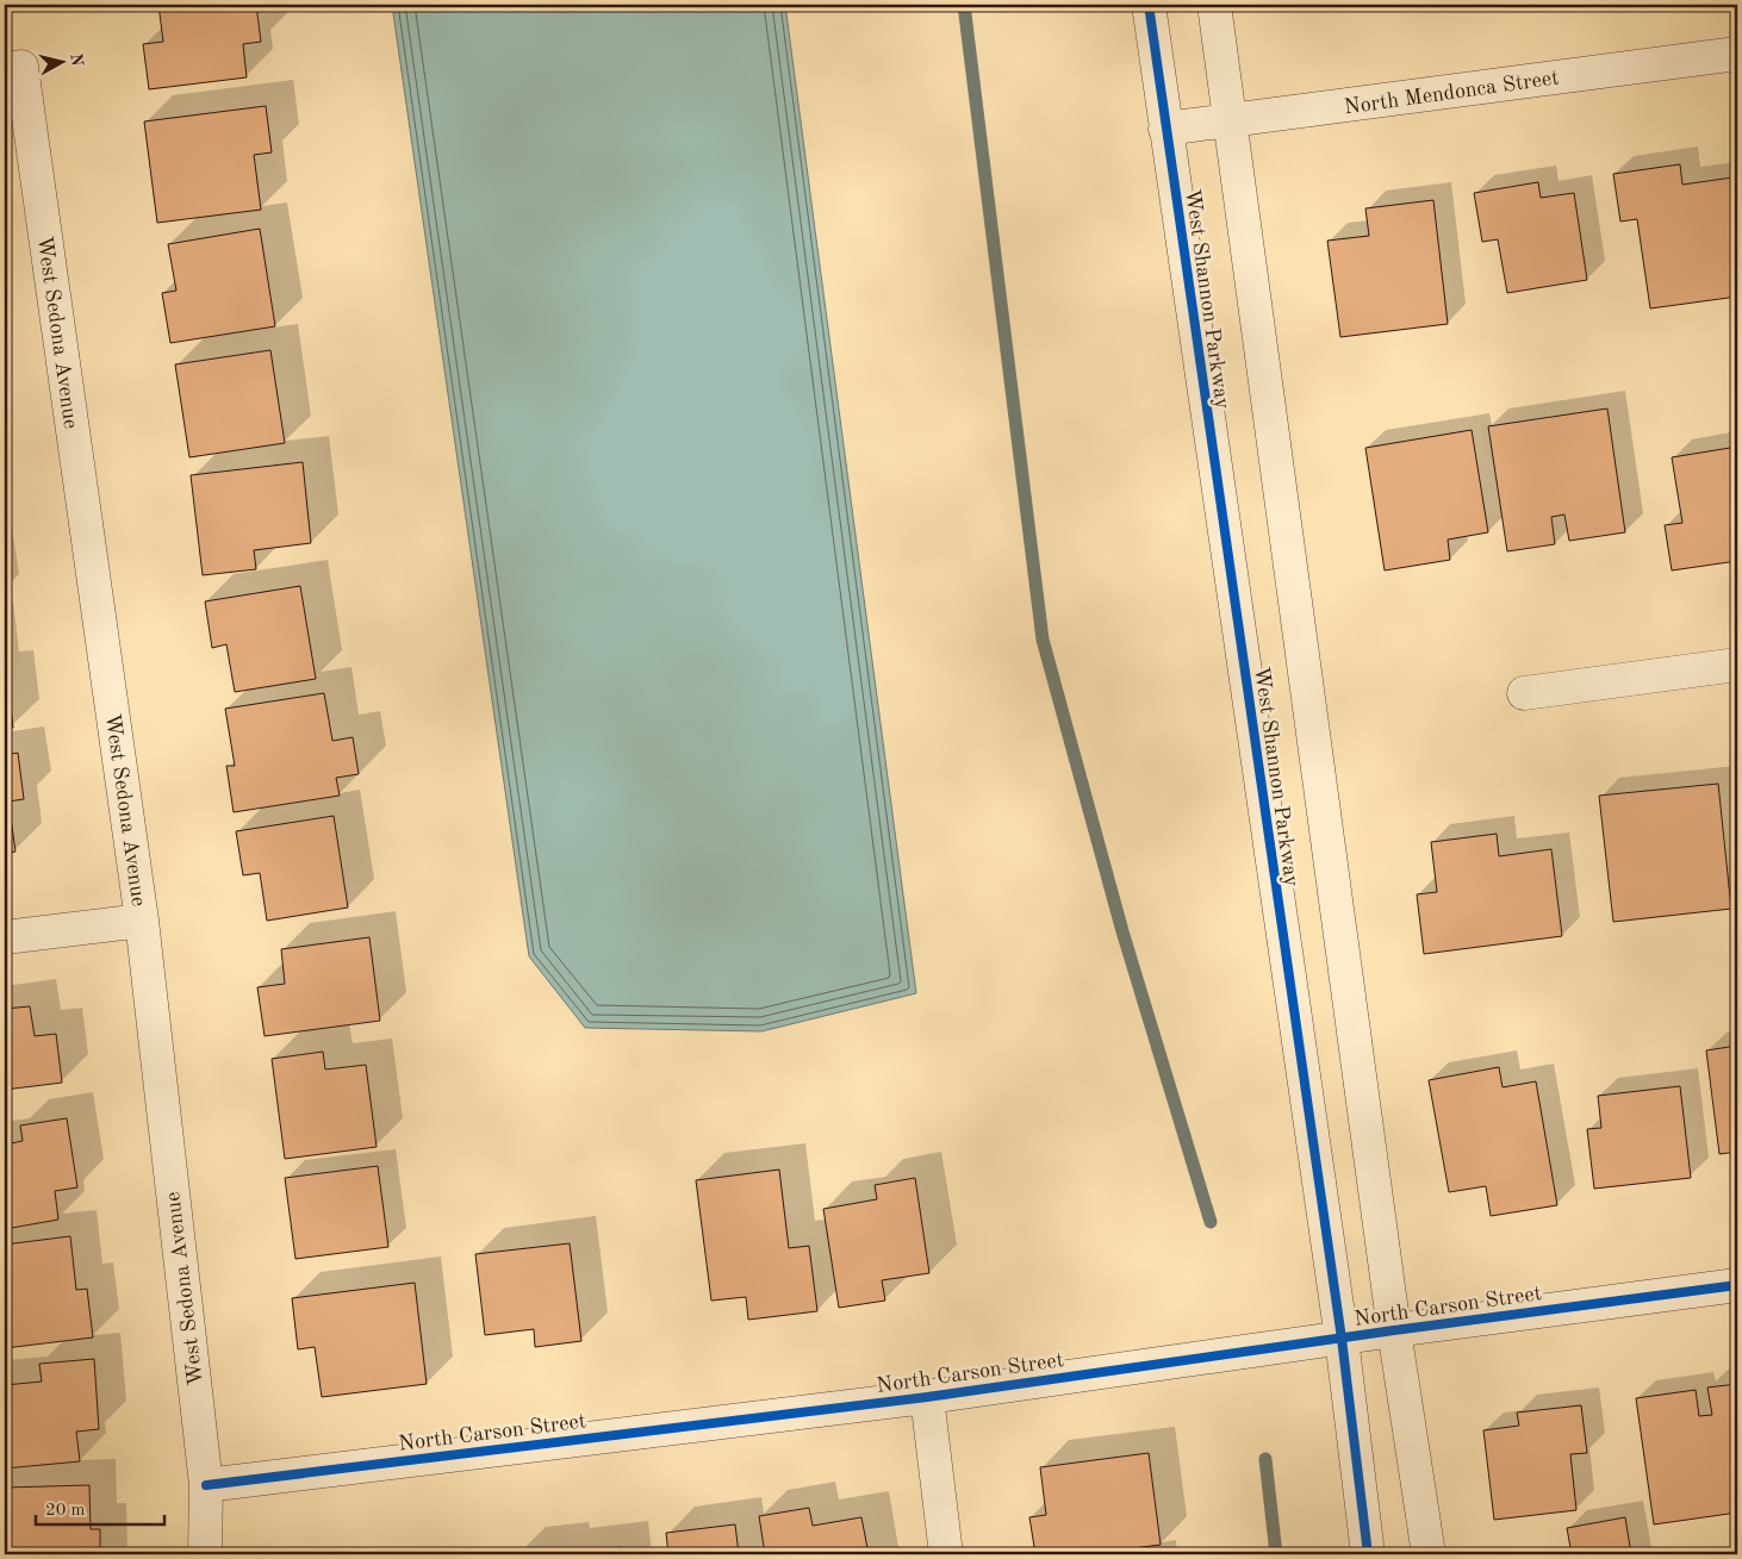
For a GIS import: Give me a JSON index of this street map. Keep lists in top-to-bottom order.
{
  "streets": {
    "street": [
      "North Mendonca Street",
      "West Shannon Parkway",
      "West Sedona Avenue",
      "North Carson Street"
    ]
  },
  "crossings": [
    ["North Mendonca Street", "West Shannon Parkway"],
    ["West Shannon Parkway", "North Carson Street"],
    ["West Sedona Avenue", "North Carson Street"]
  ],
  "scale_bar": "20 m",
  "north": "right"
}
